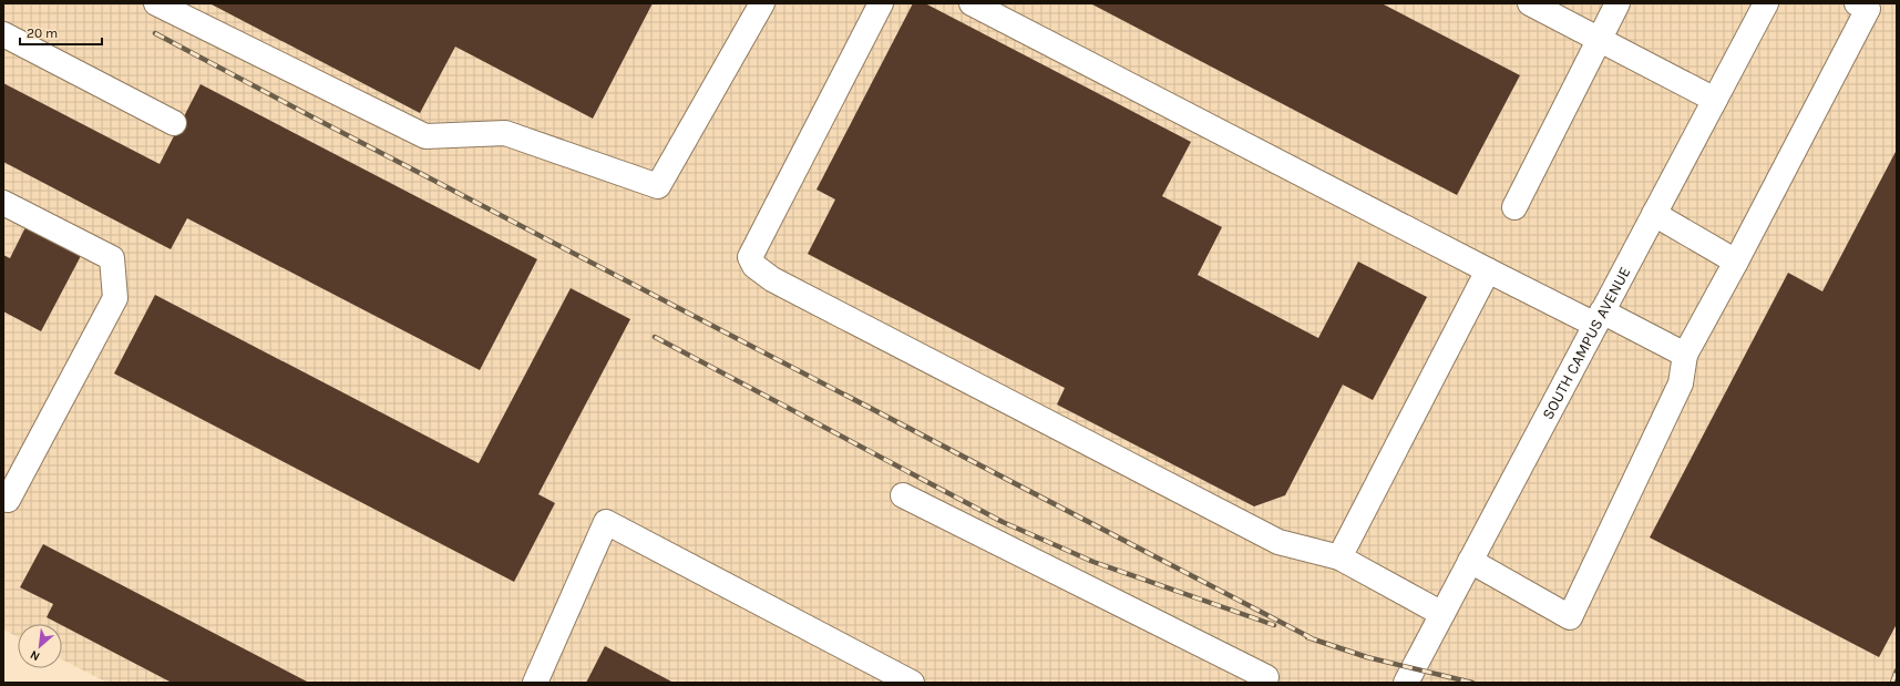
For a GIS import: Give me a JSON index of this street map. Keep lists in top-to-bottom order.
{
  "streets": {
    "street": ["SOUTH CAMPUS AVENUE"]
  },
  "scale_bar": "20 m",
  "north": "bottom left"
}
